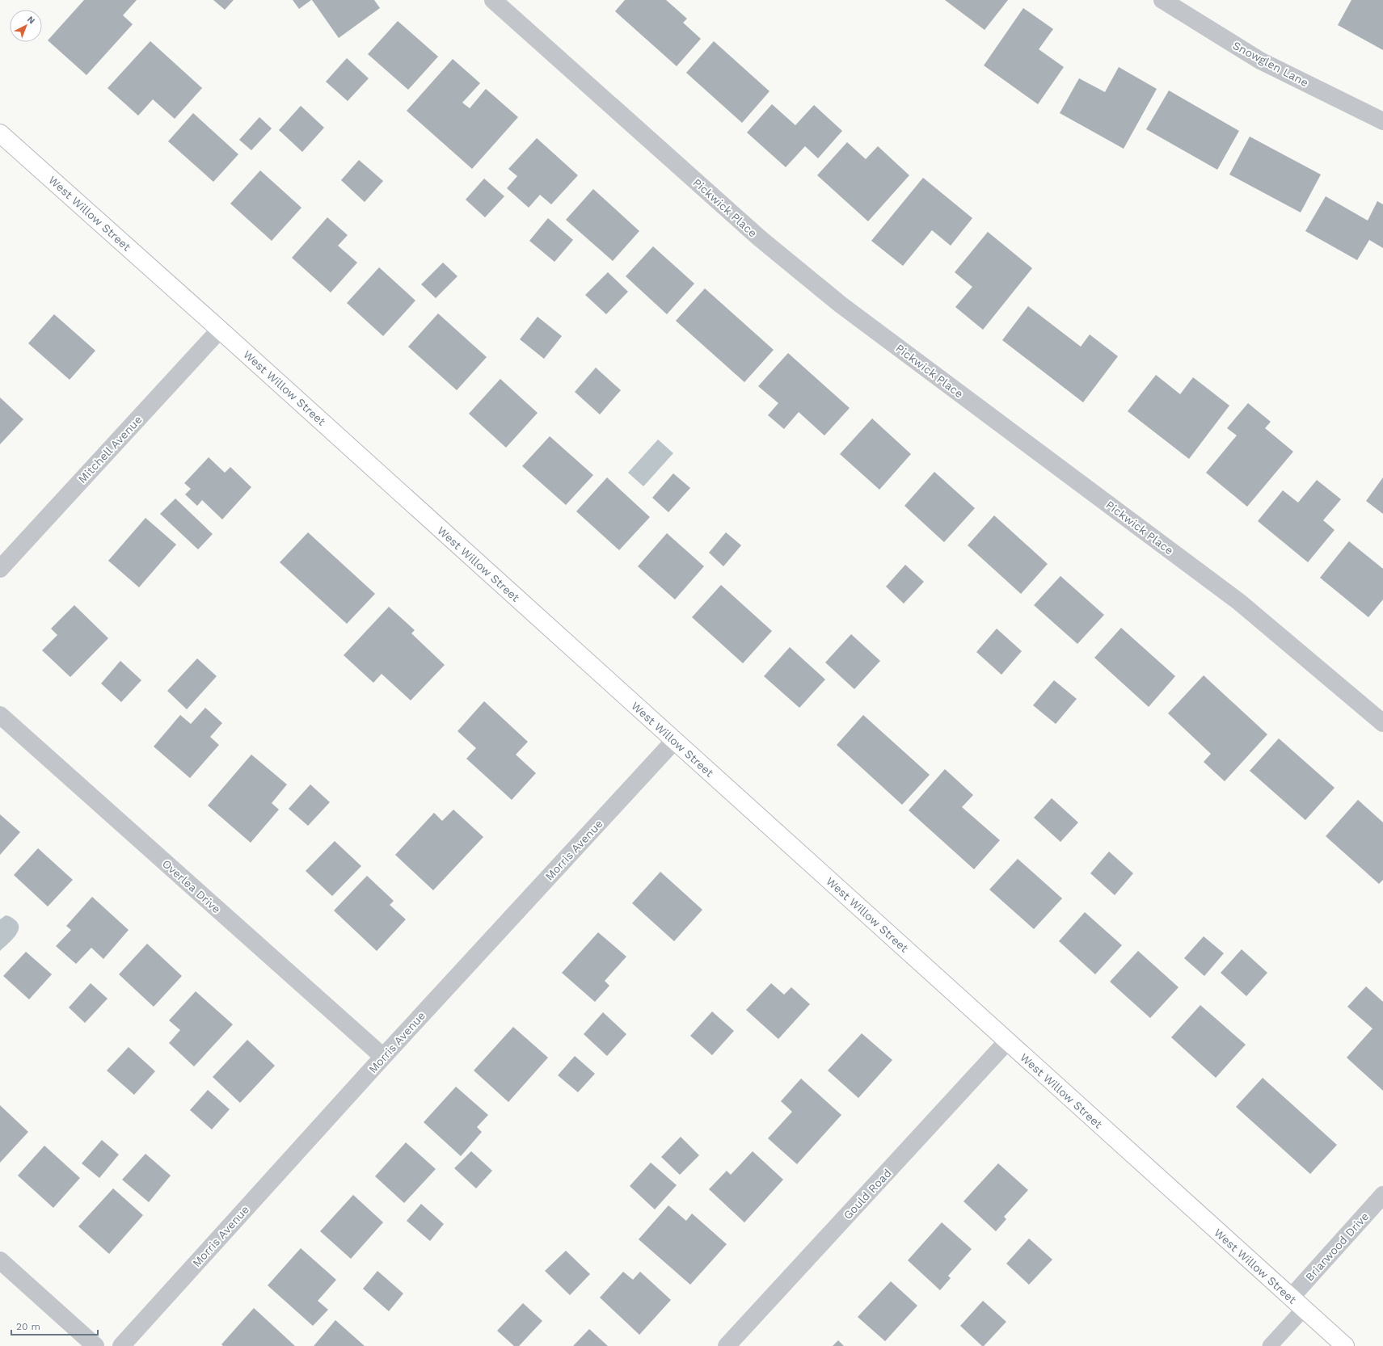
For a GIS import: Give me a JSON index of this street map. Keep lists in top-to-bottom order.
{
  "streets": {
    "street": [
      "Snowglen Lane",
      "Pickwick Place",
      "West Willow Street",
      "Mitchell Avenue",
      "Morris Avenue",
      "Overlea Drive",
      "Gould Road",
      "Briarwood Drive"
    ]
  },
  "crossings": [
    ["West Willow Street", "Mitchell Avenue"],
    ["West Willow Street", "Morris Avenue"],
    ["West Willow Street", "Gould Road"],
    ["West Willow Street", "Briarwood Drive"],
    ["Morris Avenue", "Overlea Drive"]
  ],
  "scale_bar": "20 m",
  "north": "top right"
}
